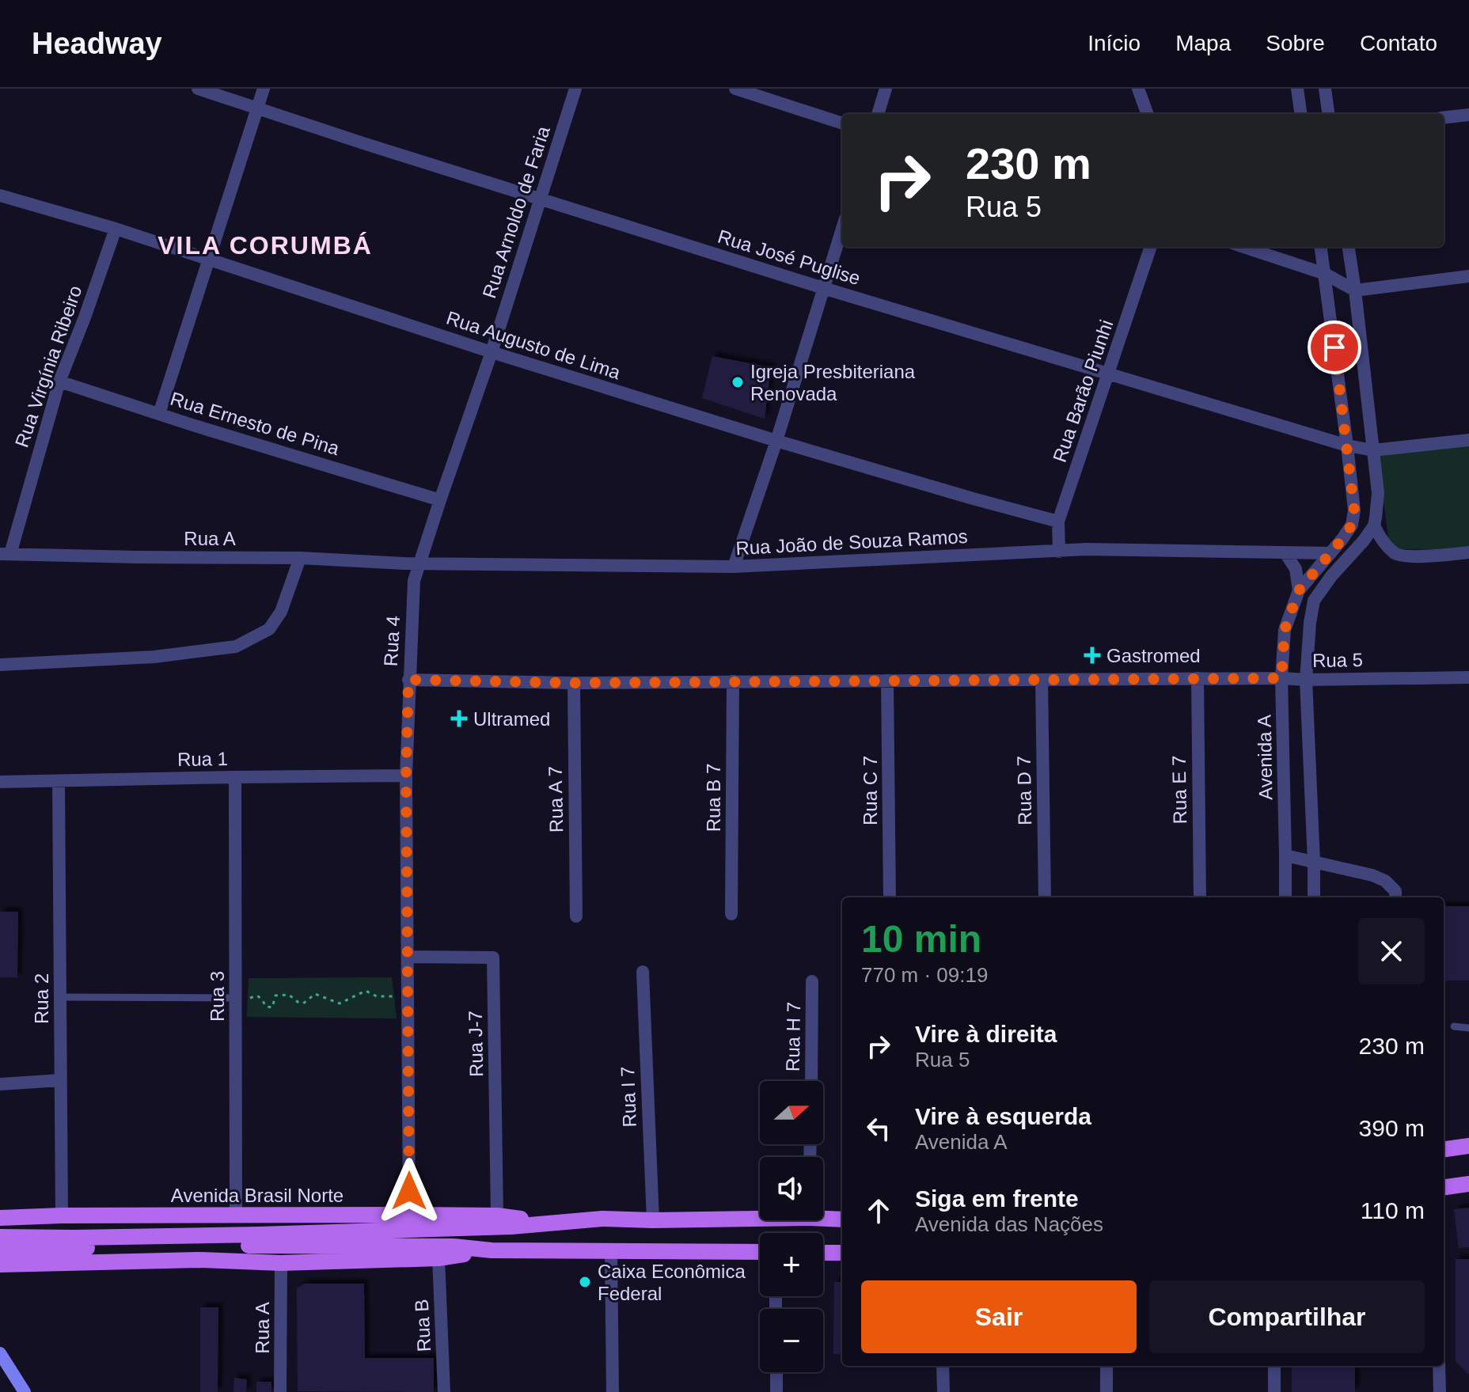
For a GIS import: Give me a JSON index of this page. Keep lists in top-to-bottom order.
{
  "streets": {
    "main road": ["Avenida Brasil Norte"],
    "street": [
      "Rua Arnoldo de Faria",
      "Rua José Puglise",
      "Rua Augusto de Lima",
      "Rua Virgínia Ribeiro",
      "Rua Barão Piunhi",
      "Rua Ernesto de Pina",
      "Rua A",
      "Rua João de Souza Ramos",
      "Rua 4",
      "Rua 5",
      "Avenida A",
      "Rua 1",
      "Rua E 7",
      "Rua C 7",
      "Rua D 7",
      "Rua B 7",
      "Rua A 7",
      "Rua 3",
      "Rua 2",
      "Rua H 7",
      "Rua J-7",
      "Rua I 7",
      "Rua B"
    ]
  },
  "crossings": [
    ["Rua Arnoldo de Faria", "Rua José Puglise"],
    ["Rua Arnoldo de Faria", "Rua Augusto de Lima"],
    ["Rua Arnoldo de Faria", "Rua Ernesto de Pina"],
    ["Rua Arnoldo de Faria", "Rua A"],
    ["Rua Arnoldo de Faria", "Rua João de Souza Ramos"],
    ["Rua Arnoldo de Faria", "Rua 4"],
    ["Rua José Puglise", "Rua Barão Piunhi"],
    ["Rua José Puglise", "Avenida A"],
    ["Rua Augusto de Lima", "Rua Virgínia Ribeiro"],
    ["Rua Augusto de Lima", "Rua Barão Piunhi"],
    ["Rua Virgínia Ribeiro", "Rua Ernesto de Pina"],
    ["Rua Virgínia Ribeiro", "Rua A"],
    ["Rua Barão Piunhi", "Rua João de Souza Ramos"],
    ["Rua A", "Rua João de Souza Ramos"],
    ["Rua A", "Rua 4"],
    ["Rua João de Souza Ramos", "Rua 4"],
    ["Rua João de Souza Ramos", "Avenida A"],
    ["Rua 4", "Rua 5"],
    ["Rua 4", "Rua 1"],
    ["Rua 4", "Rua J-7"],
    ["Rua 4", "Avenida Brasil Norte"],
    ["Rua 5", "Avenida A"],
    ["Rua 5", "Rua E 7"],
    ["Rua 5", "Rua C 7"],
    ["Rua 5", "Rua D 7"],
    ["Rua 5", "Rua B 7"],
    ["Rua 5", "Rua A 7"],
    ["Rua 1", "Rua 3"],
    ["Rua 1", "Rua 2"],
    ["Rua 3", "Avenida Brasil Norte"],
    ["Rua 2", "Avenida Brasil Norte"],
    ["Rua J-7", "Avenida Brasil Norte"],
    ["Rua I 7", "Avenida Brasil Norte"]
  ],
  "districts": ["VILA CORUMBÁ"],
  "places": {
    "other": ["Igreja Presbiteriana Renovada", "Caixa Econômica Federal"],
    "health": ["Gastromed", "Ultramed"]
  },
  "north": "right",
  "page": {
    "header": "Headway",
    "nav": [
      "Início",
      "Mapa",
      "Sobre",
      "Contato"
    ],
    "turn": ["230 m", "Rua 5"],
    "heading": ["10 min", "770 m · 09:19"],
    "list": [
      {
        "name": "Vire à direita",
        "note": "Rua 5",
        "value": "230 m"
      },
      {
        "name": "Vire à esquerda",
        "note": "Avenida A",
        "value": "390 m"
      },
      {
        "name": "Siga em frente",
        "note": "Avenida das Nações",
        "value": "110 m"
      }
    ],
    "map_buttons": ["+", "−"],
    "buttons": ["Sair", "Compartilhar"]
  }
}
